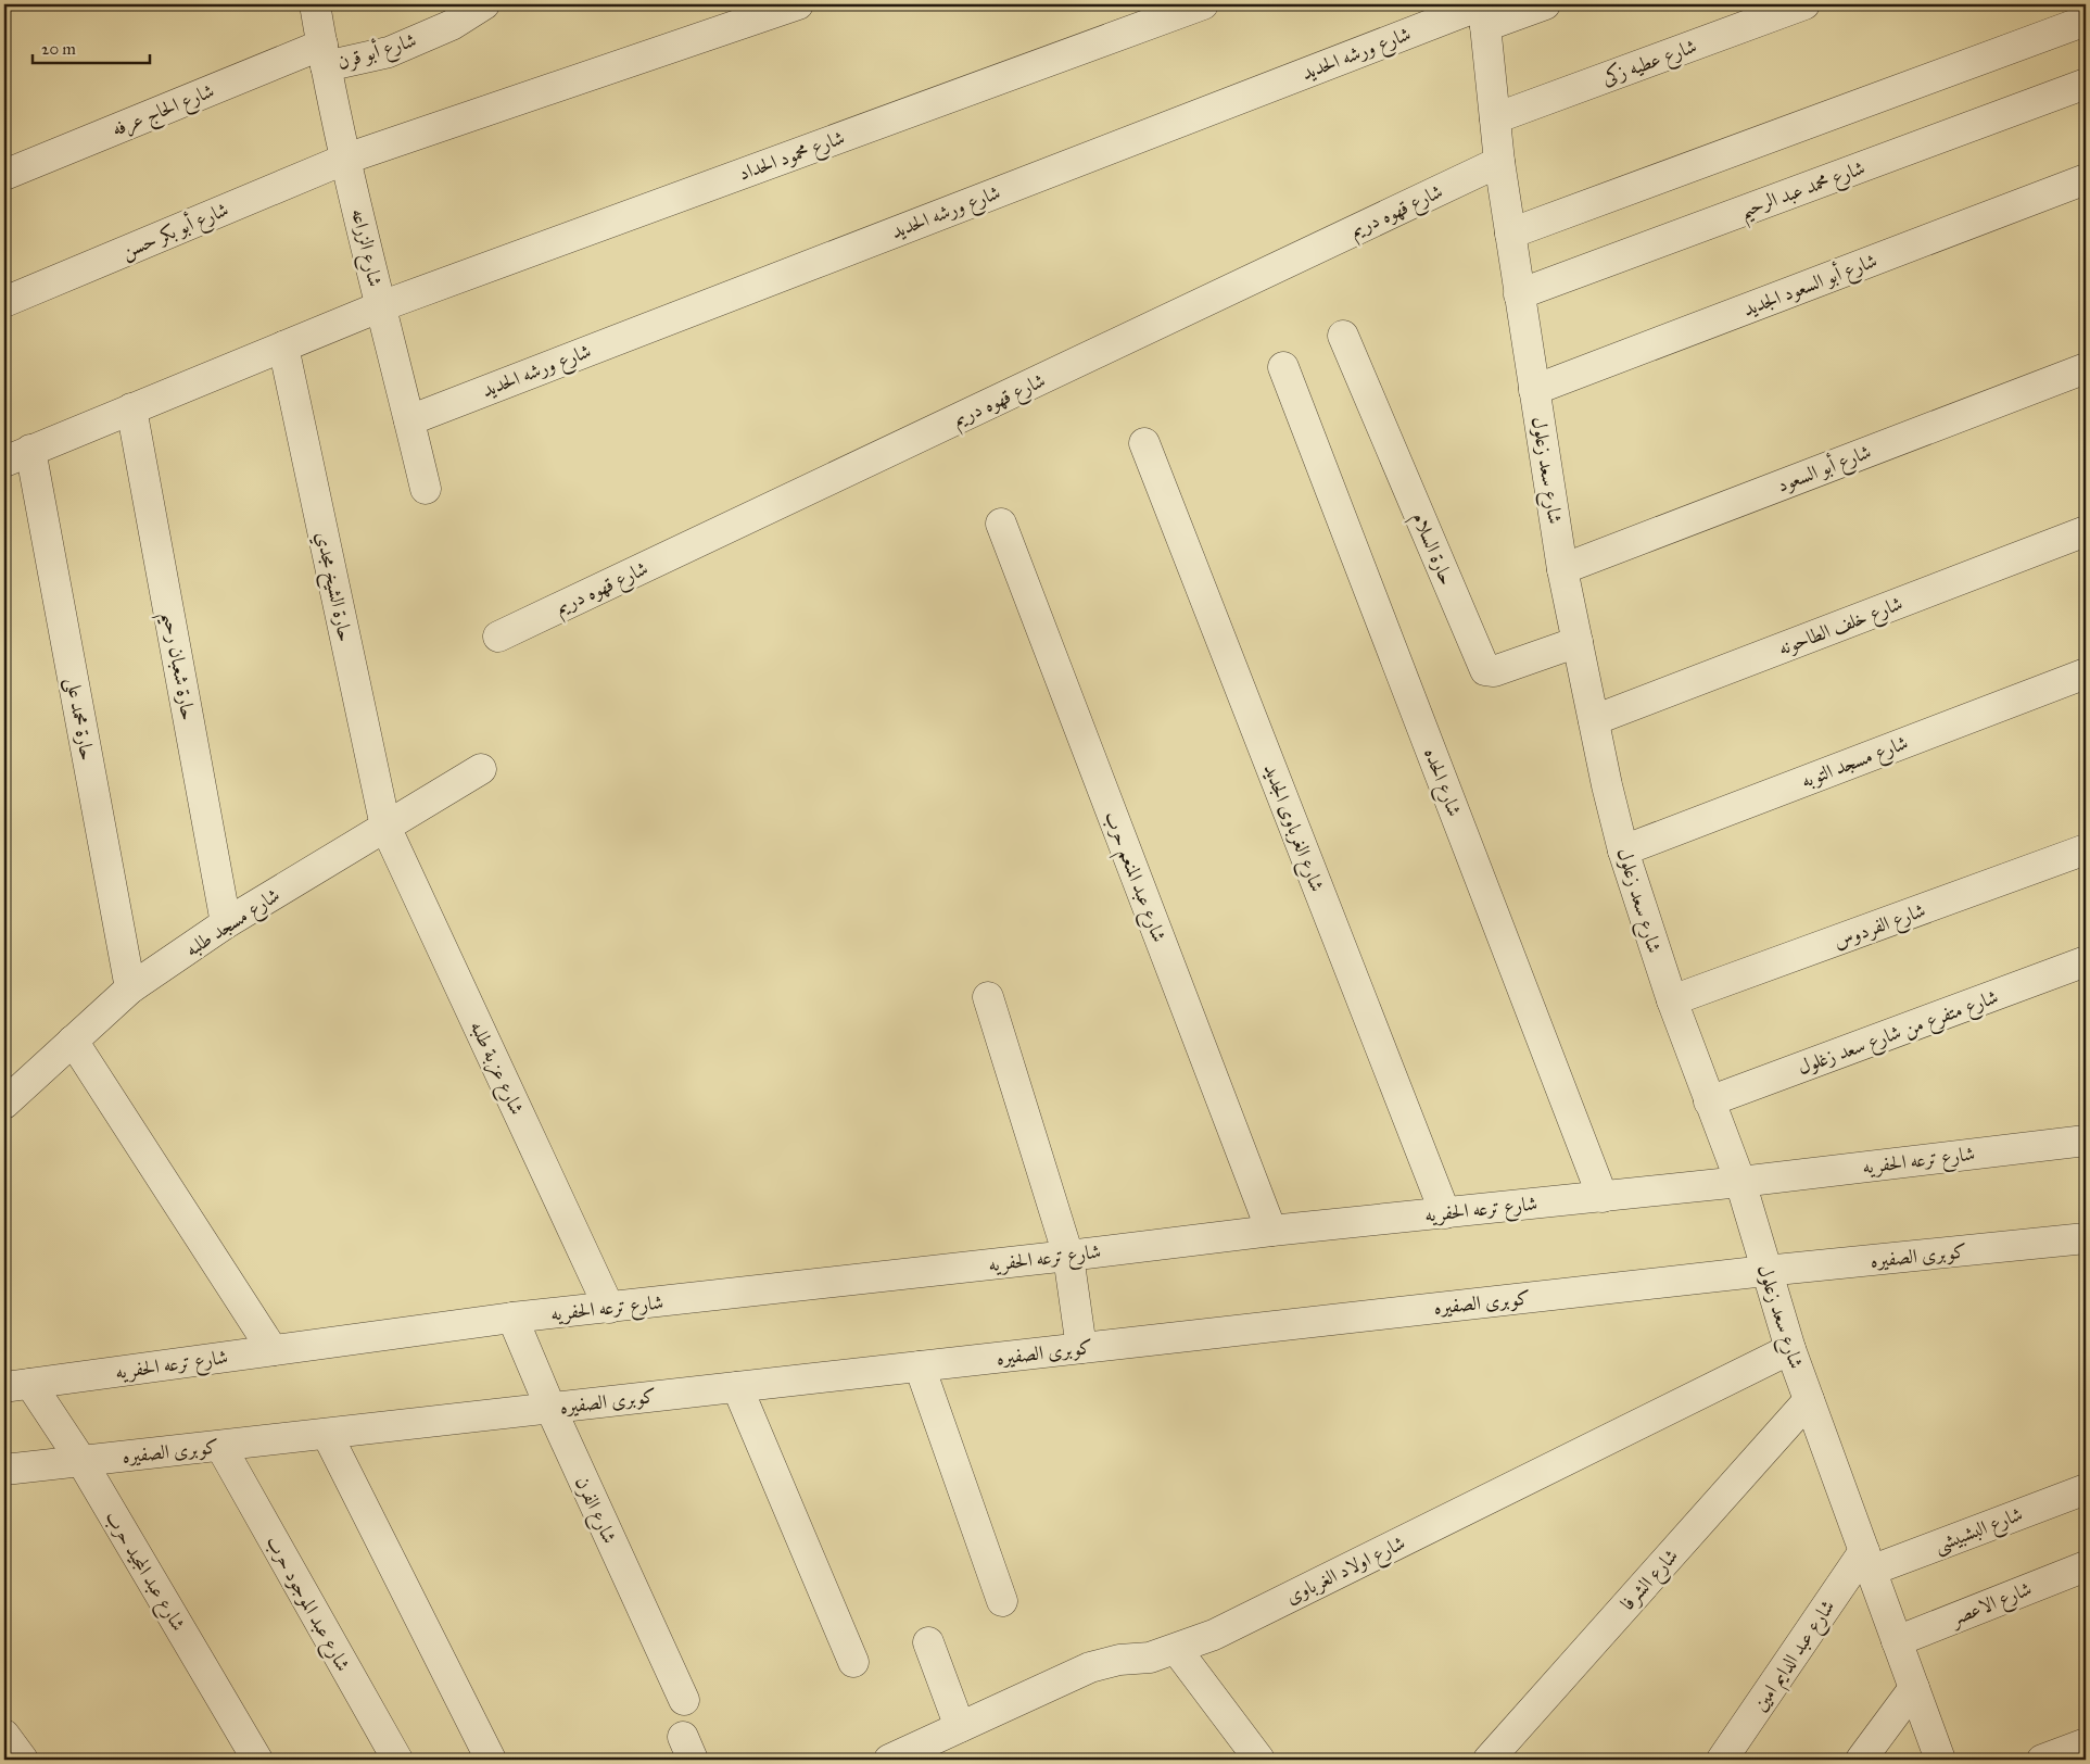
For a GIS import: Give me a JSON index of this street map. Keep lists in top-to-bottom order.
{
  "streets": {
    "street": [
      "شارع أبو قرن",
      "شارع ورشه الحديد",
      "شارع عطيه زكى",
      "شارع الحاج عرفه",
      "شارع محمود الحداد",
      "شارع محمد عبد الرحيم",
      "شارع قهوه دريم",
      "شارع أبو بكر حسن",
      "شارع الزراعه",
      "شارع أبو السعود الجديد",
      "شارع أبو السعود",
      "شارع سعد زعلول",
      "حارة السلام",
      "حارة الشيخ مجدي",
      "شارع خلف الطاحونه",
      "حارة شعبان رحيم",
      "حارة محمد على",
      "شارع مسجد التوبه",
      "شارع الحده",
      "شارع الغرباوى الجديد",
      "شارع عبد المنعم حرب",
      "شارع مسجد طلبه",
      "شارع الفردوس",
      "شارع متفرع من شارع سعد زغلول",
      "شارع عزبة طلبه",
      "شارع ترعه الحفريه",
      "كوبرى الصفيره",
      "شارع الفرن",
      "شارع البشبيشى",
      "شارع اولاد الغرباوى",
      "شارع عبد المجيد حرب",
      "شارع الشرفا",
      "شارع عبد الموجود حرب",
      "شارع الاعصر",
      "شارع عبد الدايم امين"
    ]
  },
  "crossings": [
    ["شارع أبو قرن", "شارع الحاج عرفه"],
    ["شارع أبو قرن", "شارع الزراعه"],
    ["شارع ورشه الحديد", "شارع الزراعه"],
    ["شارع ورشه الحديد", "شارع سعد زعلول"],
    ["شارع عطيه زكى", "شارع سعد زعلول"],
    ["شارع الحاج عرفه", "شارع الزراعه"],
    ["شارع محمود الحداد", "شارع الزراعه"],
    ["شارع محمود الحداد", "حارة الشيخ مجدي"],
    ["شارع محمود الحداد", "حارة شعبان رحيم"],
    ["شارع محمود الحداد", "حارة محمد على"],
    ["شارع محمد عبد الرحيم", "شارع سعد زعلول"],
    ["شارع قهوه دريم", "شارع سعد زعلول"],
    ["شارع أبو بكر حسن", "شارع الزراعه"],
    ["شارع أبو السعود الجديد", "شارع سعد زعلول"],
    ["شارع أبو السعود", "شارع سعد زعلول"],
    ["شارع سعد زعلول", "حارة السلام"],
    ["شارع سعد زعلول", "شارع خلف الطاحونه"],
    ["شارع سعد زعلول", "شارع مسجد التوبه"],
    ["شارع سعد زعلول", "شارع الفردوس"],
    ["شارع سعد زعلول", "شارع متفرع من شارع سعد زغلول"],
    ["شارع سعد زعلول", "شارع ترعه الحفريه"],
    ["شارع سعد زعلول", "كوبرى الصفيره"],
    ["شارع سعد زعلول", "شارع البشبيشى"],
    ["شارع سعد زعلول", "شارع اولاد الغرباوى"],
    ["شارع سعد زعلول", "شارع الشرفا"],
    ["شارع سعد زعلول", "شارع الاعصر"],
    ["شارع سعد زعلول", "شارع عبد الدايم امين"],
    ["حارة الشيخ مجدي", "شارع مسجد طلبه"],
    ["حارة الشيخ مجدي", "شارع عزبة طلبه"],
    ["حارة شعبان رحيم", "شارع مسجد طلبه"],
    ["حارة محمد على", "شارع مسجد طلبه"],
    ["شارع الحده", "شارع ترعه الحفريه"],
    ["شارع الغرباوى الجديد", "شارع ترعه الحفريه"],
    ["شارع عبد المنعم حرب", "شارع ترعه الحفريه"],
    ["شارع مسجد طلبه", "شارع عزبة طلبه"],
    ["شارع عزبة طلبه", "شارع ترعه الحفريه"],
    ["شارع ترعه الحفريه", "شارع الفرن"],
    ["شارع ترعه الحفريه", "شارع عبد المجيد حرب"],
    ["كوبرى الصفيره", "شارع الفرن"],
    ["كوبرى الصفيره", "شارع عبد المجيد حرب"],
    ["كوبرى الصفيره", "شارع عبد الموجود حرب"],
    ["شارع البشبيشى", "شارع عبد الدايم امين"]
  ],
  "scale_bar": "20 m"
}
